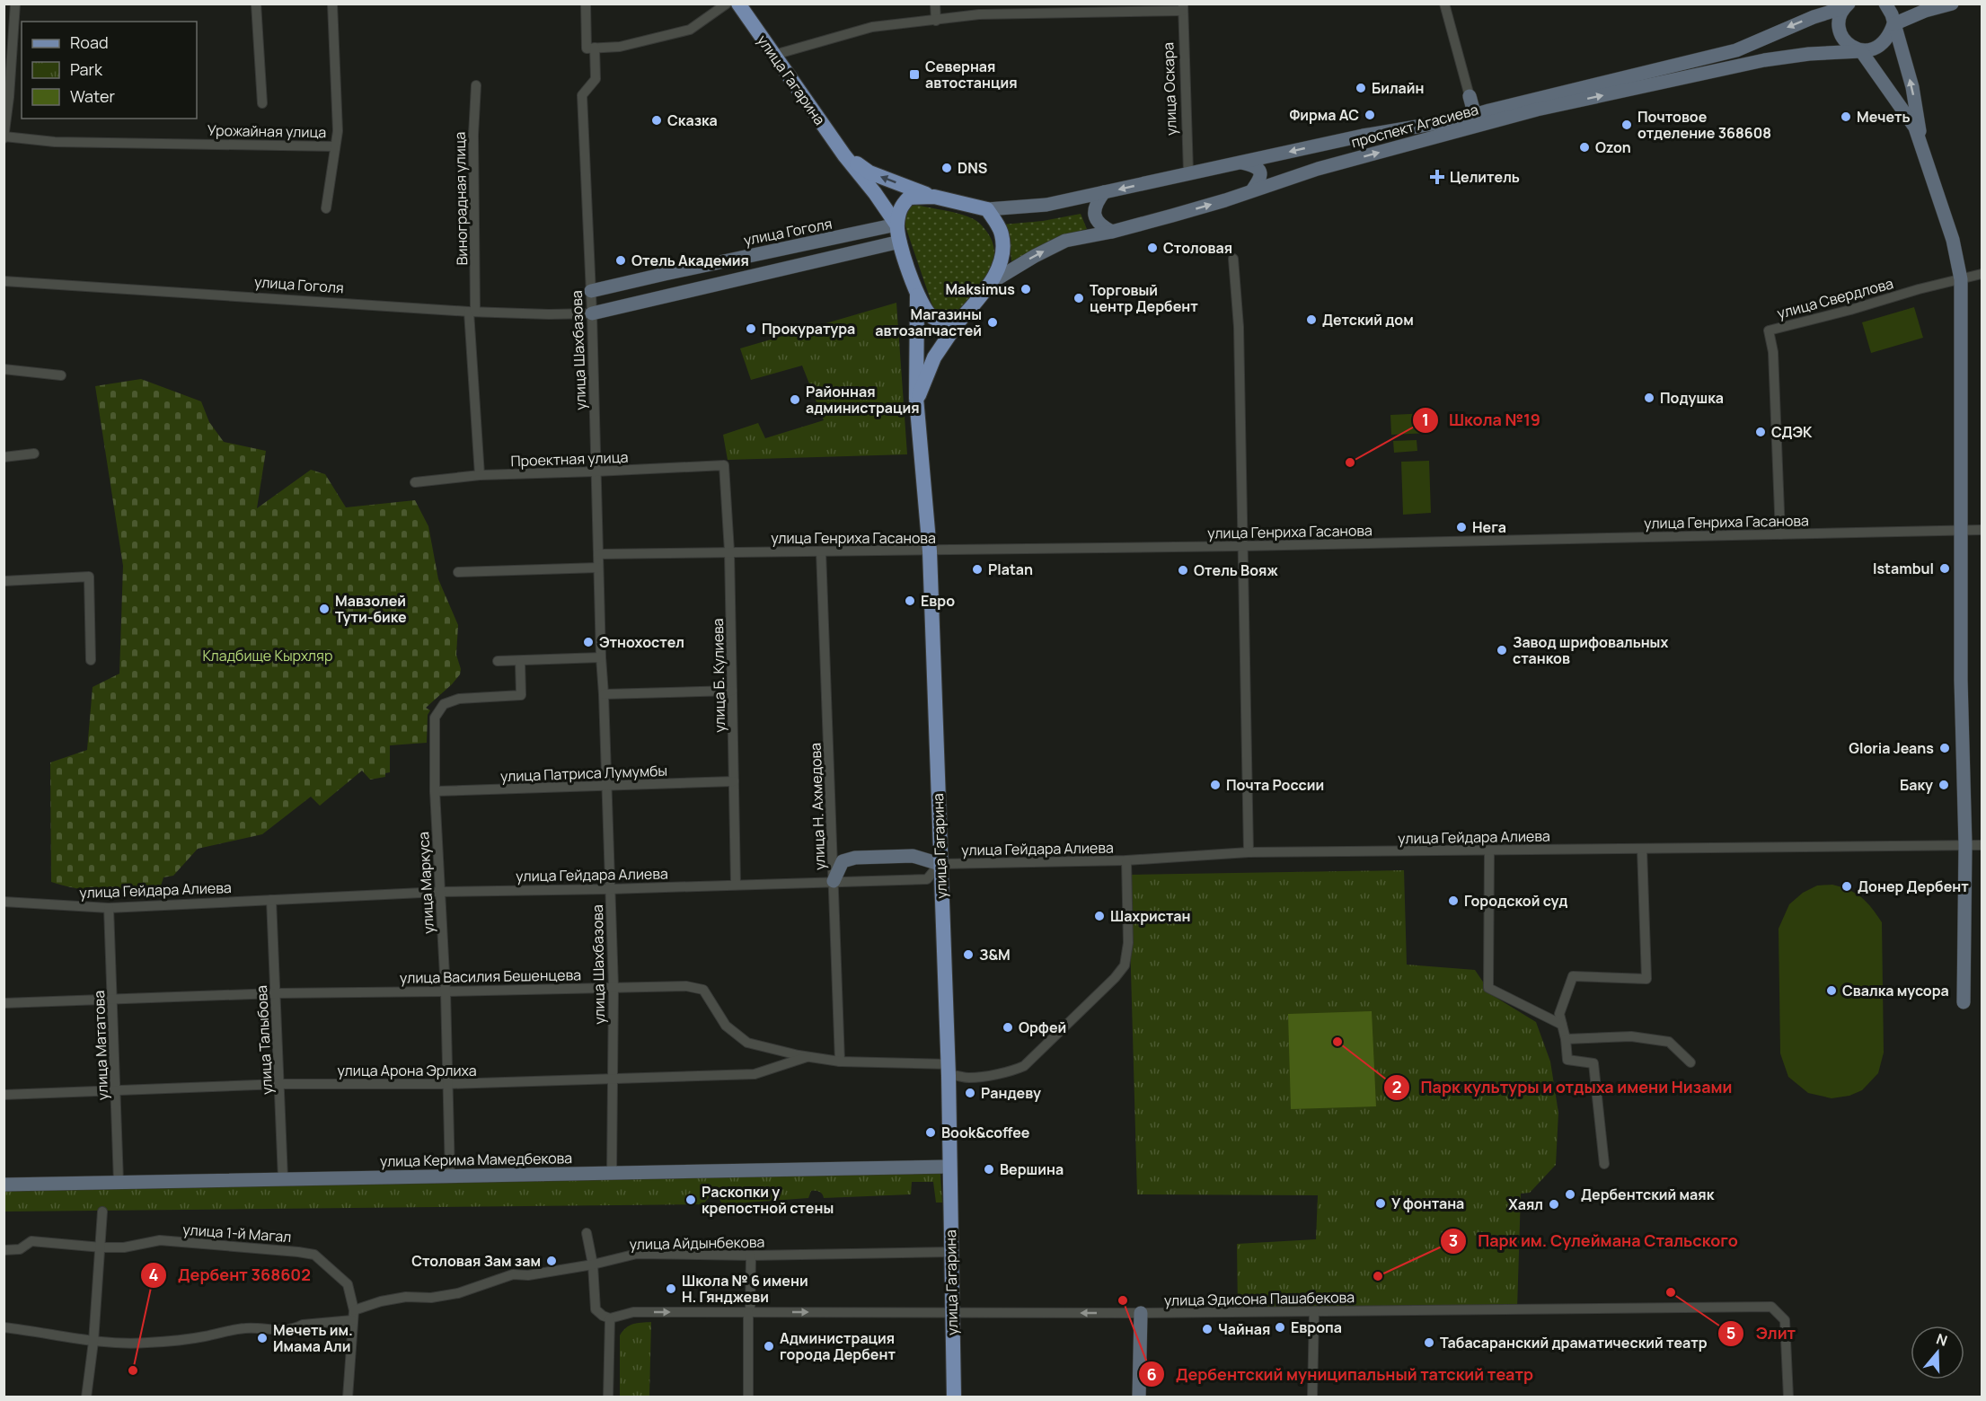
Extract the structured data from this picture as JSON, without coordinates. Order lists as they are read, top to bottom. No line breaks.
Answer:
{"streets":{"main road":["улица Гагарина"],"street":["улица Оскара","проспект Агасиева","Урожайная улица","Виноградная улица","улица Гоголя","улица Свердлова","улица Шахбазова","Проектная улица","улица Генриха Гасанова","улица Б. Кулиева","улица Патриса Лумумбы","улица Н. Ахмедова","улица Гейдара Алиева","улица Маркуса","улица Василия Бешенцева","улица Талыбова","улица Мататова","улица Арона Эрлиха","улица Керима Мамедбекова","улица 1-й Магал","улица Айдынбекова","улица Эдисона Пашабекова"]},"crossings":[["улица Гагарина","проспект Агасиева"],["улица Гагарина","улица Гоголя"],["улица Гагарина","улица Генриха Гасанова"],["улица Гагарина","улица Гейдара Алиева"],["улица Гагарина","улица Василия Бешенцева"],["улица Гагарина","улица Керима Мамедбекова"],["улица Гагарина","улица Айдынбекова"],["улица Гагарина","улица Эдисона Пашабекова"],["улица Оскара","проспект Агасиева"],["проспект Агасиева","улица Гоголя"],["Виноградная улица","улица Гоголя"],["Виноградная улица","Проектная улица"],["улица Гоголя","улица Шахбазова"],["улица Свердлова","улица Генриха Гасанова"],["улица Шахбазова","Проектная улица"],["улица Шахбазова","улица Генриха Гасанова"],["улица Шахбазова","улица Патриса Лумумбы"],["улица Шахбазова","улица Гейдара Алиева"],["улица Шахбазова","улица Василия Бешенцева"],["улица Шахбазова","улица Арона Эрлиха"],["улица Шахбазова","улица Керима Мамедбекова"],["Проектная улица","улица Б. Кулиева"],["улица Генриха Гасанова","улица Б. Кулиева"],["улица Генриха Гасанова","улица Н. Ахмедова"],["улица Б. Кулиева","улица Патриса Лумумбы"],["улица Б. Кулиева","улица Гейдара Алиева"],["улица Патриса Лумумбы","улица Маркуса"],["улица Н. Ахмедова","улица Гейдара Алиева"],["улица Н. Ахмедова","улица Василия Бешенцева"],["улица Гейдара Алиева","улица Маркуса"],["улица Гейдара Алиева","улица Василия Бешенцева"],["улица Гейдара Алиева","улица Талыбова"],["улица Гейдара Алиева","улица Мататова"],["улица Маркуса","улица Василия Бешенцева"],["улица Маркуса","улица Арона Эрлиха"],["улица Маркуса","улица Керима Мамедбекова"],["улица Василия Бешенцева","улица Талыбова"],["улица Василия Бешенцева","улица Мататова"],["улица Василия Бешенцева","улица Арона Эрлиха"],["улица Талыбова","улица Арона Эрлиха"],["улица Талыбова","улица Керима Мамедбекова"],["улица Мататова","улица Арона Эрлиха"],["улица Мататова","улица Керима Мамедбекова"],["улица 1-й Магал","улица Айдынбекова"]],"parks":["Кладбище Кырхляр"],"places":{"transit":["Северная автостанция"],"other":["Билайн","Фирма АС","Мечеть","Сказка","Почтовое отделение 368608","Ozon","DNS","Столовая","Отель Академия","Maksimus","Торговый центр Дербент","Детский дом","Магазины автозапчастей","Прокуратура","Подушка","Районная администрация","СДЭК","Школа №19","Нега","Istambul","Platan","Отель Вояж","Евро","Мавзолей Тути-бике","Этнохостел","Завод шрифовальных станков","Gloria Jeans","Почта России","Баку","Донер Дербент","Городской суд","Шахристан","З&М","Свалка мусора","Орфей","Парк культуры и отдыха имени Низами","Рандеву","Book&coffee","Вершина","Дербентский маяк","Раскопки у крепостной стены","У фонтана","Хаял","Столовая Зам зам","Парк им. Сулеймана Стальского","Школа № 6 имени Н. Гянджеви","Элит","Дербентский муниципальный татский театр","Европа","Чайная","Мечеть им. Имама Али","Табасаранский драматический театр","Администрация города Дербент","Дербент 368602"],"health":["Целитель"]},"legend":["Road","Park","Water"],"north":"top"}
